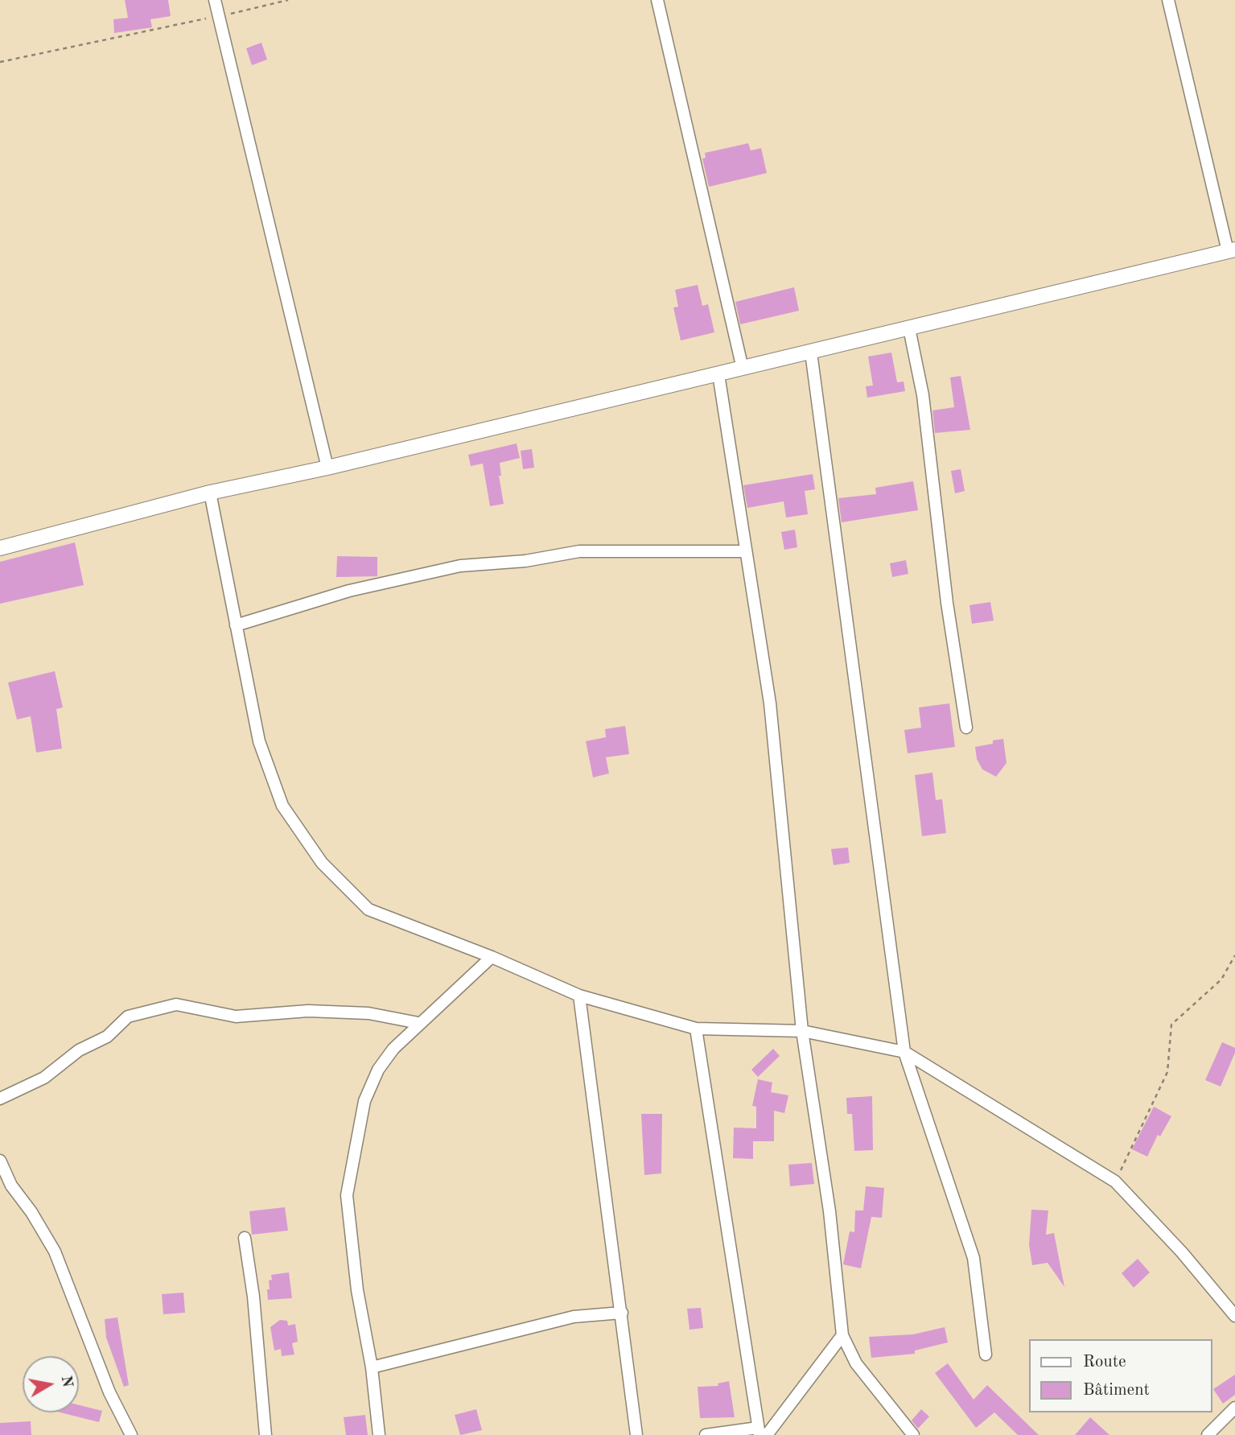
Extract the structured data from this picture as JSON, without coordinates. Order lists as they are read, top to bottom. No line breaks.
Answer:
{"legend":["Route","Bâtiment"],"north":"right"}
